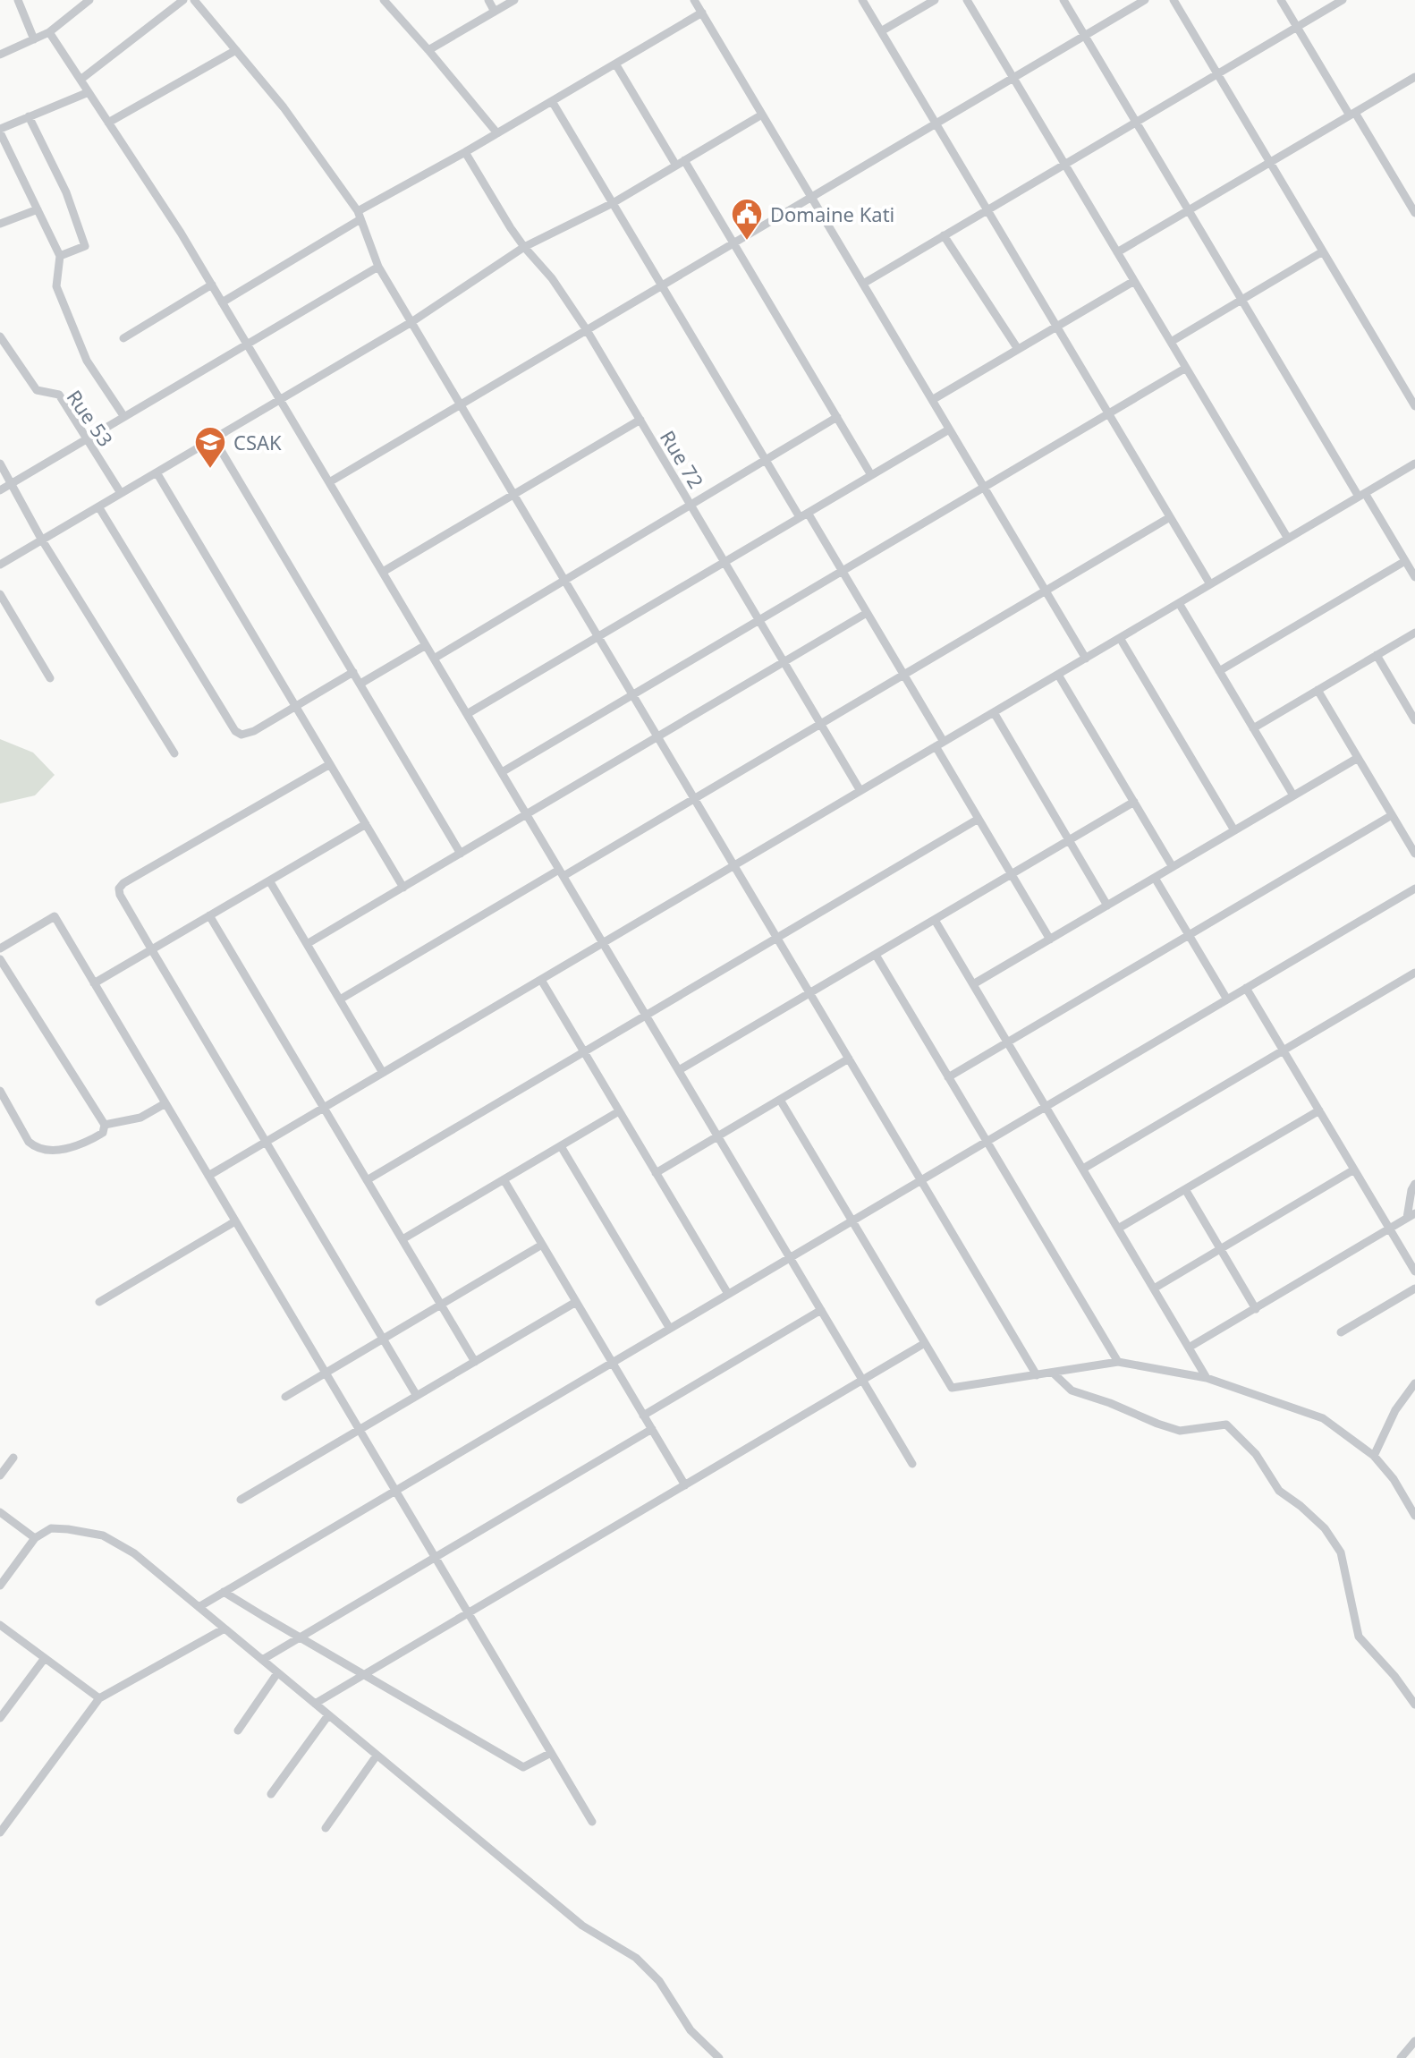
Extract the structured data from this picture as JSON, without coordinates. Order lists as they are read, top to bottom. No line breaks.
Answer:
{"streets":{"street":["Rue 53","Rue 72"]},"places":{"public building":["Domaine Kati"],"school or university":["CSAK"]}}
